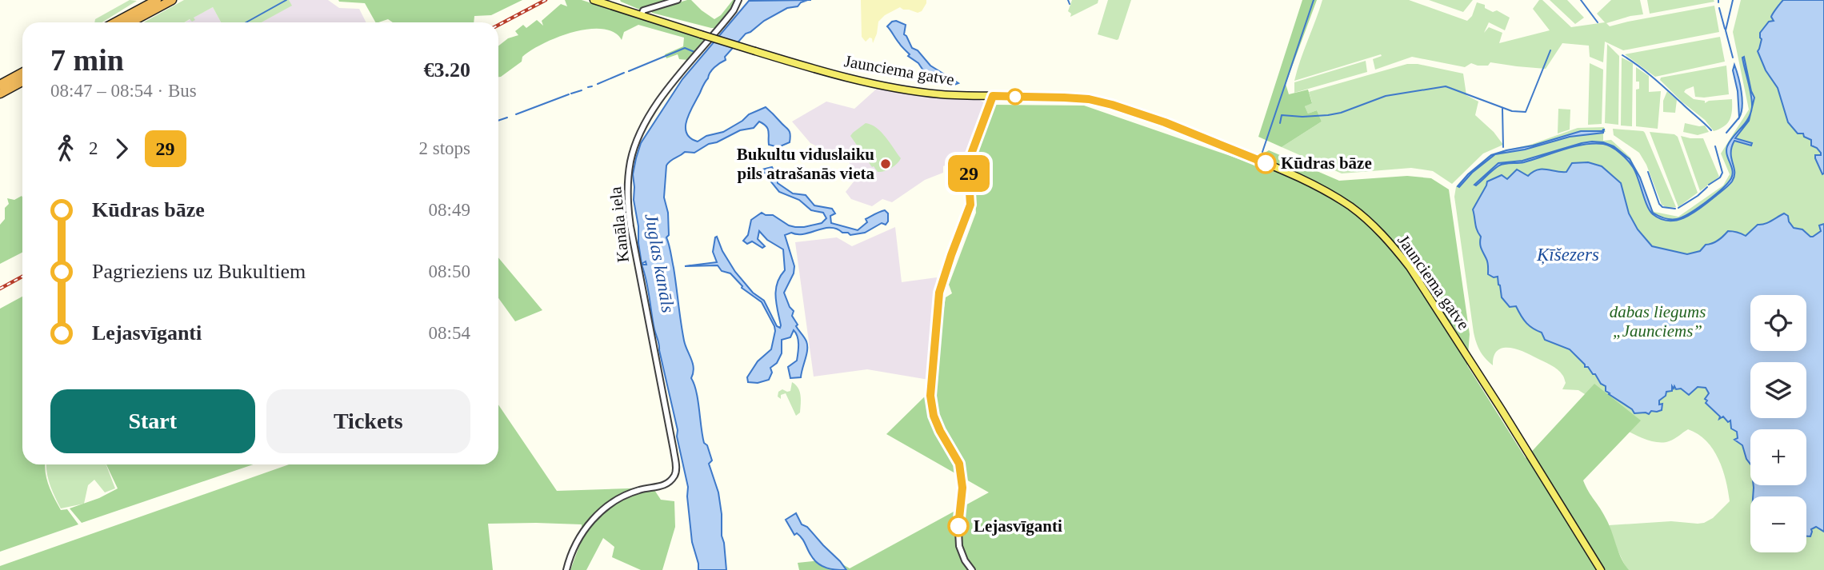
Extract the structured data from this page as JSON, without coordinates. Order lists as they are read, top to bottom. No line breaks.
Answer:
{"streets":{"main road":["Jaunciema gatve"],"street":["Kanāla iela"]},"water":["Ķīšezers","Juglas kanāls"],"parks":["dabas liegums „Jaunciems”"],"places":["Kūdras bāze","Bukultu viduslaiku pils atrašanās vieta","Lejasvīganti"],"lines":["bus line 29"],"page":{"on_map":"29","heading":["7 min","08:47 – 08:54 · Bus","€3.20"],"legs":["2","29","2 stops"],"list":[{"name":"Kūdras bāze","value":"08:49"},{"name":"Pagrieziens uz Bukultiem","value":"08:50"},{"name":"Lejasvīganti","value":"08:54"}],"map_buttons":["+","−"],"buttons":["Start","Tickets"]}}
